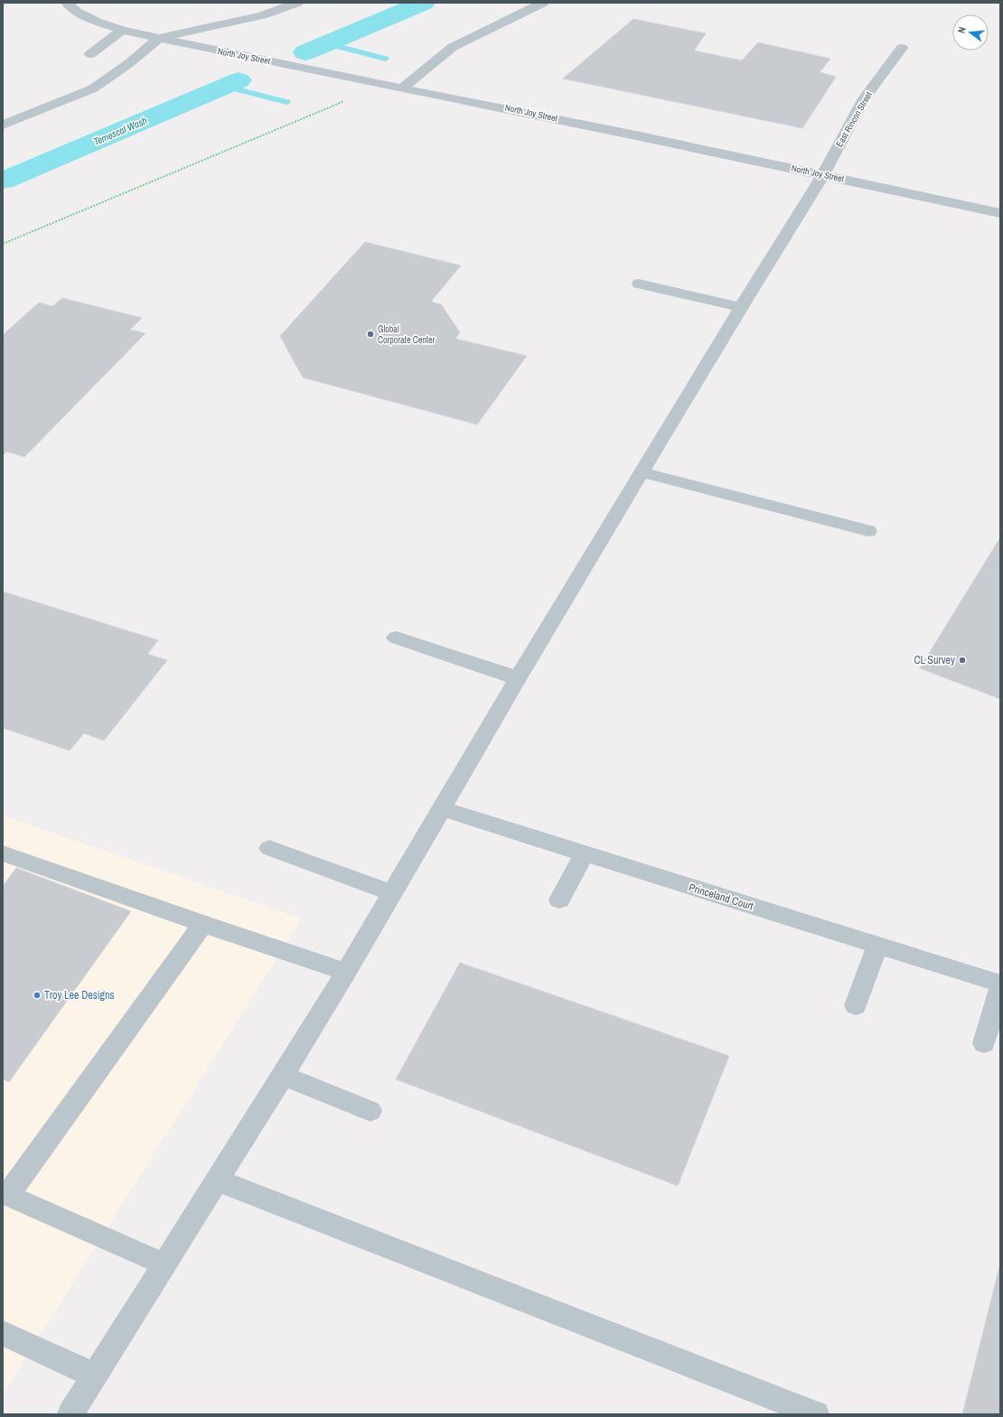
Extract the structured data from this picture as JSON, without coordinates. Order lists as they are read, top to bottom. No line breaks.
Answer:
{"streets":{"street":["North Joy Street","East Rincon Street","Princeland Court"]},"crossings":[["North Joy Street","East Rincon Street"],["East Rincon Street","Princeland Court"]],"water":["Temescal Wash"],"places":["Global Corporate Center","CL Survey","Troy Lee Designs"],"north":"left"}
